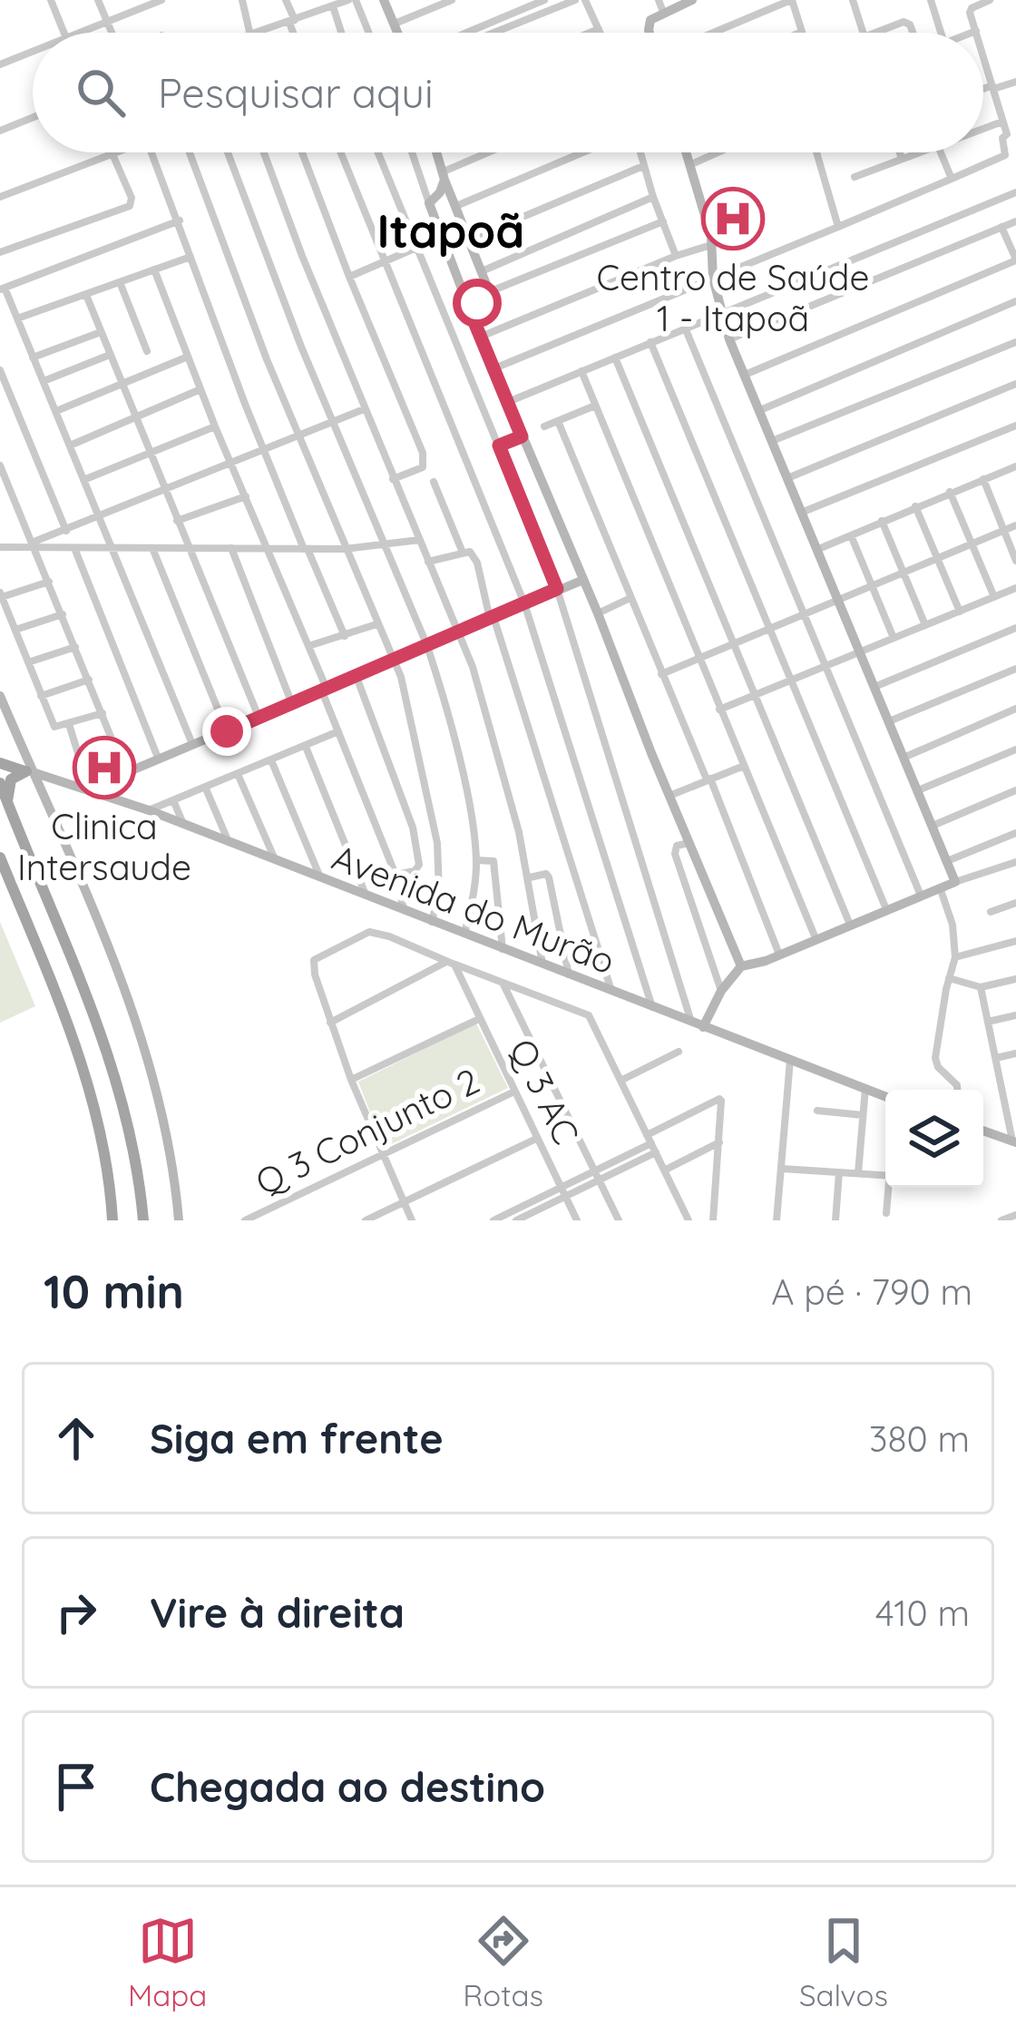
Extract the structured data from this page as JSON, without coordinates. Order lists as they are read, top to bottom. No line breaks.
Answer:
{"streets":{"street":["Avenida do Murão","Q 3 AC","Q 3 Conjunto 2"]},"crossings":[["Q 3 AC","Q 3 Conjunto 2"]],"districts":["Itapoã"],"places":{"hospital":["Centro de Saúde 1 - Itapoã","Clinica Intersaude"]},"page":{"search":"Pesquisar aqui","heading":["10 min","A pé · 790 m"],"list":[["Siga em frente","380 m"],["Vire à direita","410 m"],"Chegada ao destino"],"nav":["Mapa","Rotas","Salvos"]}}
